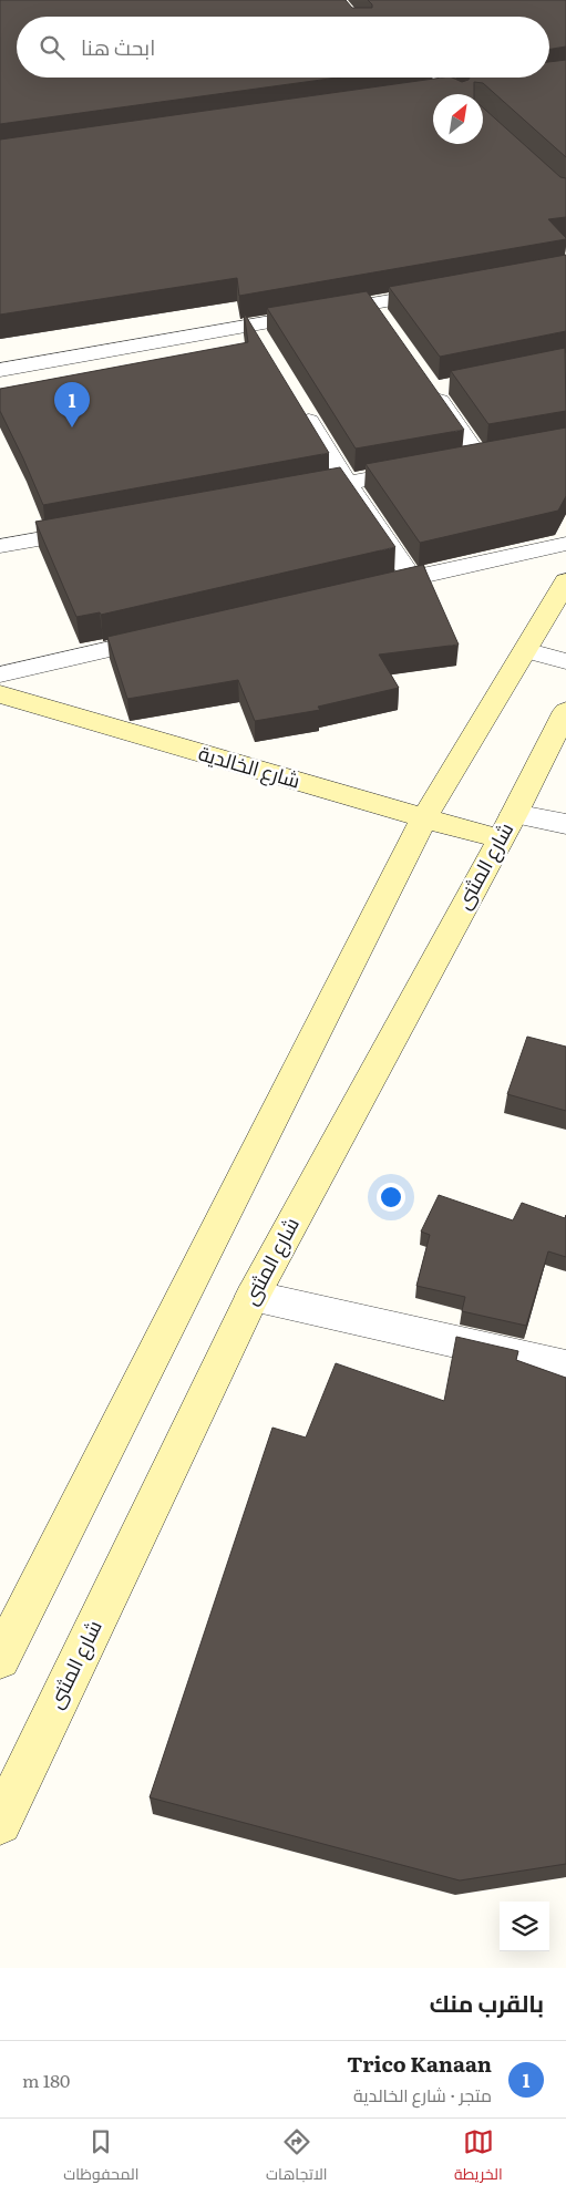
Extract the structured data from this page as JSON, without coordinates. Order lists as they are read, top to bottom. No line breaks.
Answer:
{"streets":{"street":["شارع الخالدية","شارع المثنى"]},"crossings":[["شارع الخالدية","شارع المثنى"]],"north":"top right","page":{"search":"ابحث هنا","pins":"1","heading":"بالقرب منك","list":[{"mark":"1","name":"Trico Kanaan","note":"متجر · شارع الخالدية","value":"180 m"}],"nav":["الخريطة","الاتجاهات","المحفوظات"]}}
